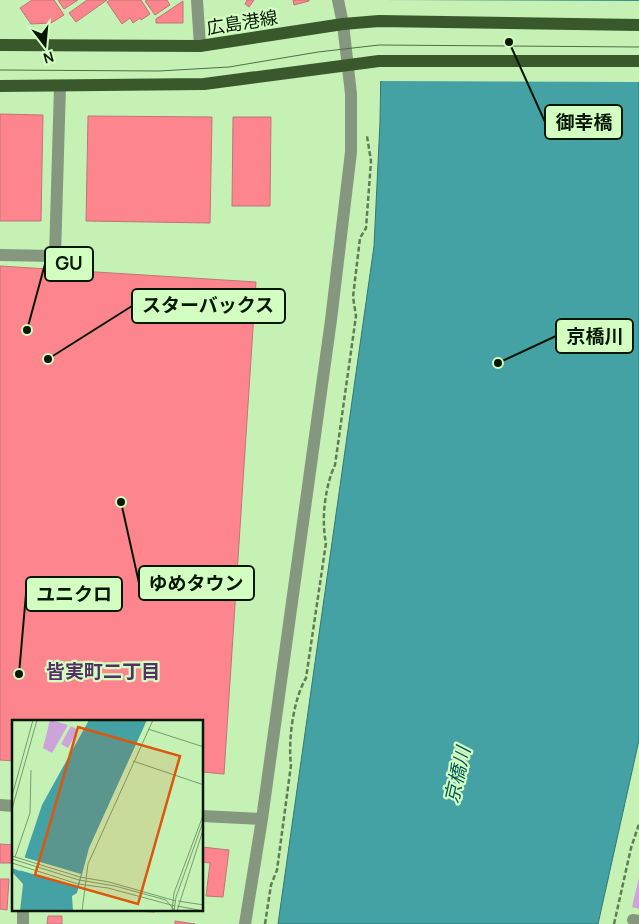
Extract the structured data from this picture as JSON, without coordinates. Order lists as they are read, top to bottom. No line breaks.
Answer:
{"streets":{"main road":["広島港線"]},"districts":["皆実町二丁目"],"water":["京橋川"],"places":["御幸橋","GU","スターバックス","京橋川","ゆめタウン","ユニクロ"],"north":"bottom"}
